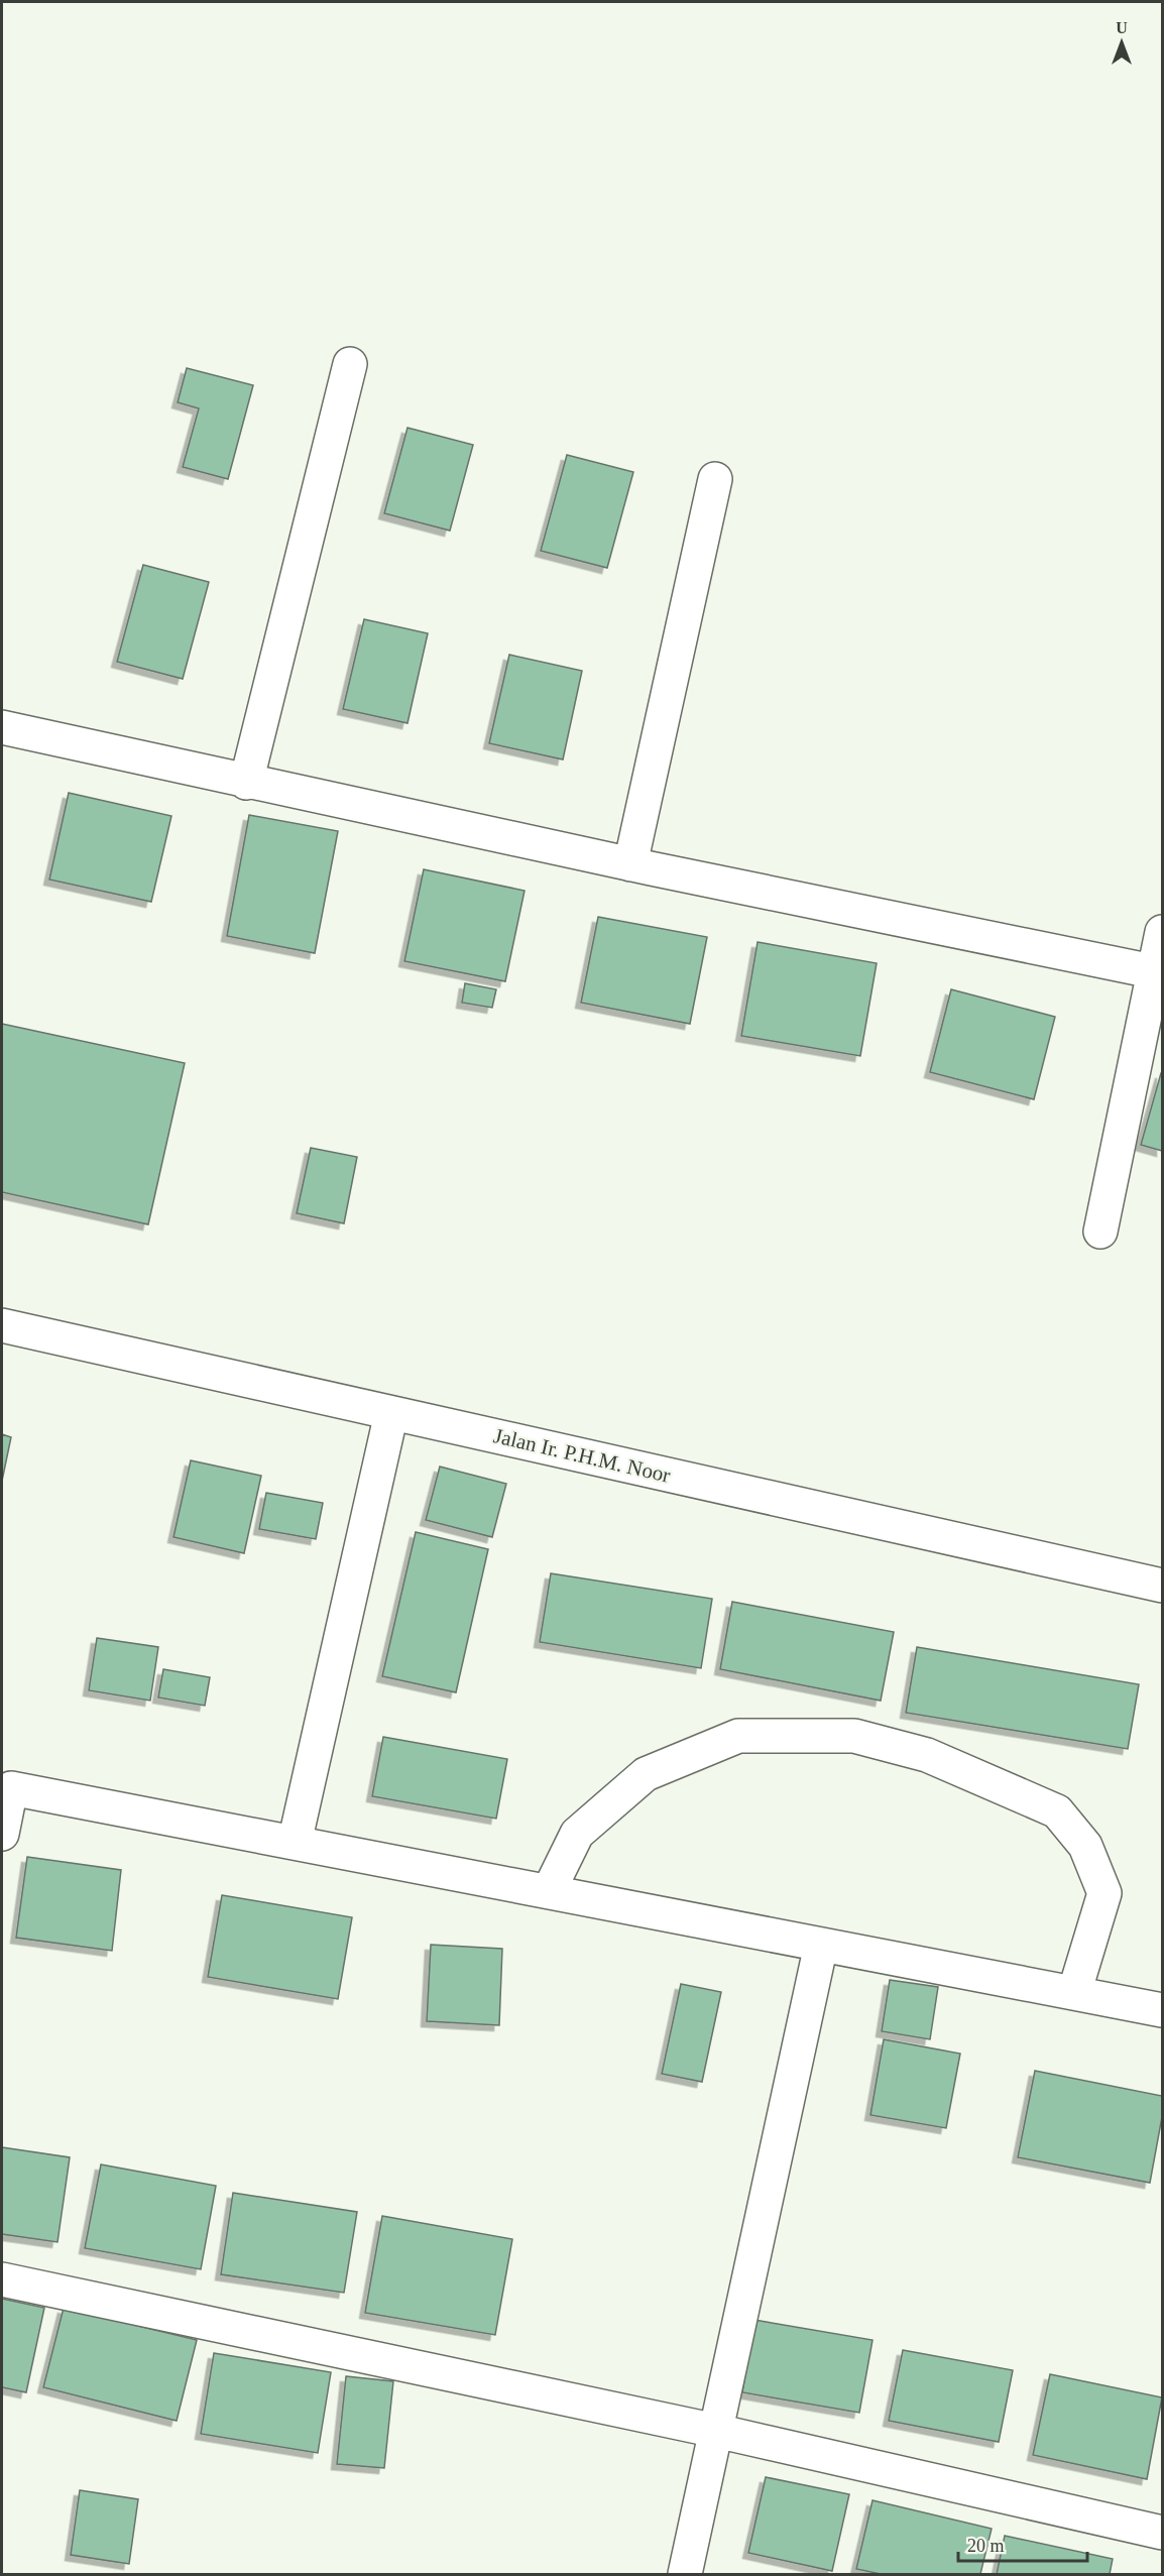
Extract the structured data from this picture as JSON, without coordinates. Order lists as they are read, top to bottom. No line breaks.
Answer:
{"streets":{"street":["Jalan Ir. P.H.M. Noor"]},"scale_bar":"20 m","north":"top"}
